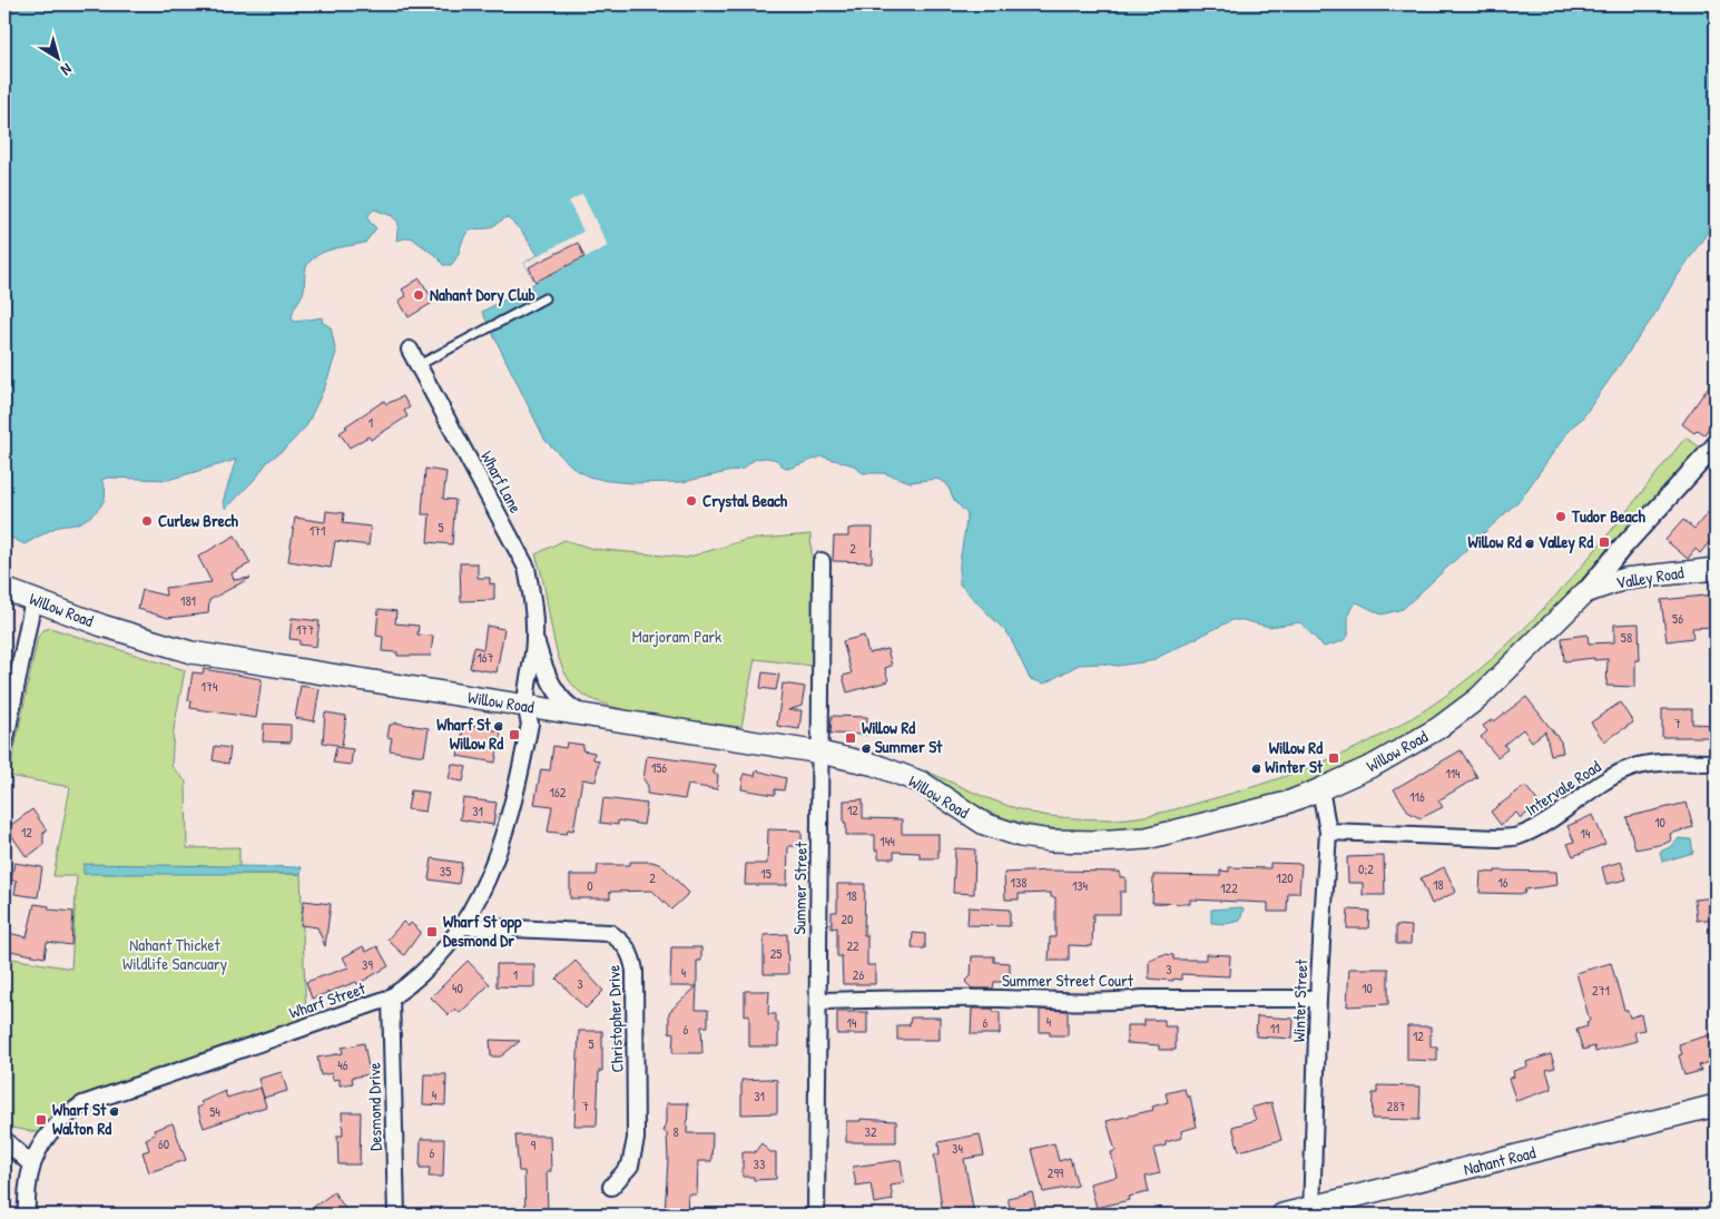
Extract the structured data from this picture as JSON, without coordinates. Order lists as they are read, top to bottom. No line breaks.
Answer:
{"streets":{"main road":["Valley Road","Willow Road","Nahant Road"],"street":["Wharf Lane","Intervale Road","Summer Street","Summer Street Court","Wharf Street","Winter Street","Christopher Drive","Desmond Drive"]},"crossings":[["Wharf Lane","Willow Road"],["Wharf Lane","Wharf Street"],["Valley Road","Willow Road"],["Willow Road","Summer Street"],["Willow Road","Wharf Street"],["Willow Road","Winter Street"],["Intervale Road","Winter Street"],["Summer Street","Summer Street Court"],["Summer Street Court","Winter Street"],["Wharf Street","Christopher Drive"],["Wharf Street","Desmond Drive"],["Winter Street","Nahant Road"]],"parks":["Marjoram Park","Nahant Thicket Wildlife Sancuary"],"places":{"other":["Nahant Dory Club","Crystal Beach","Tudor Beach","Curlew Brech"],"transit":["Willow Rd @ Valley Rd","Wharf St @ Willow Rd","Willow Rd @ Summer St","Willow Rd @ Winter St","Wharf St opp Desmond Dr","Wharf St @ Walton Rd"]},"house_numbers":["1","5","171","2","181","56","177","58","167","174","7","156","114","162","116","12","31","10","12","14","144","0;2","35","15","2","120","138","16","18","0","134","122","18","20","22","25","39","3","4","1","26","3","40","10","271","4","14","6","11","6","12","5","46","4","31","7","287","54","8","32","60","9","34","6","33","299"],"north":"bottom right"}
